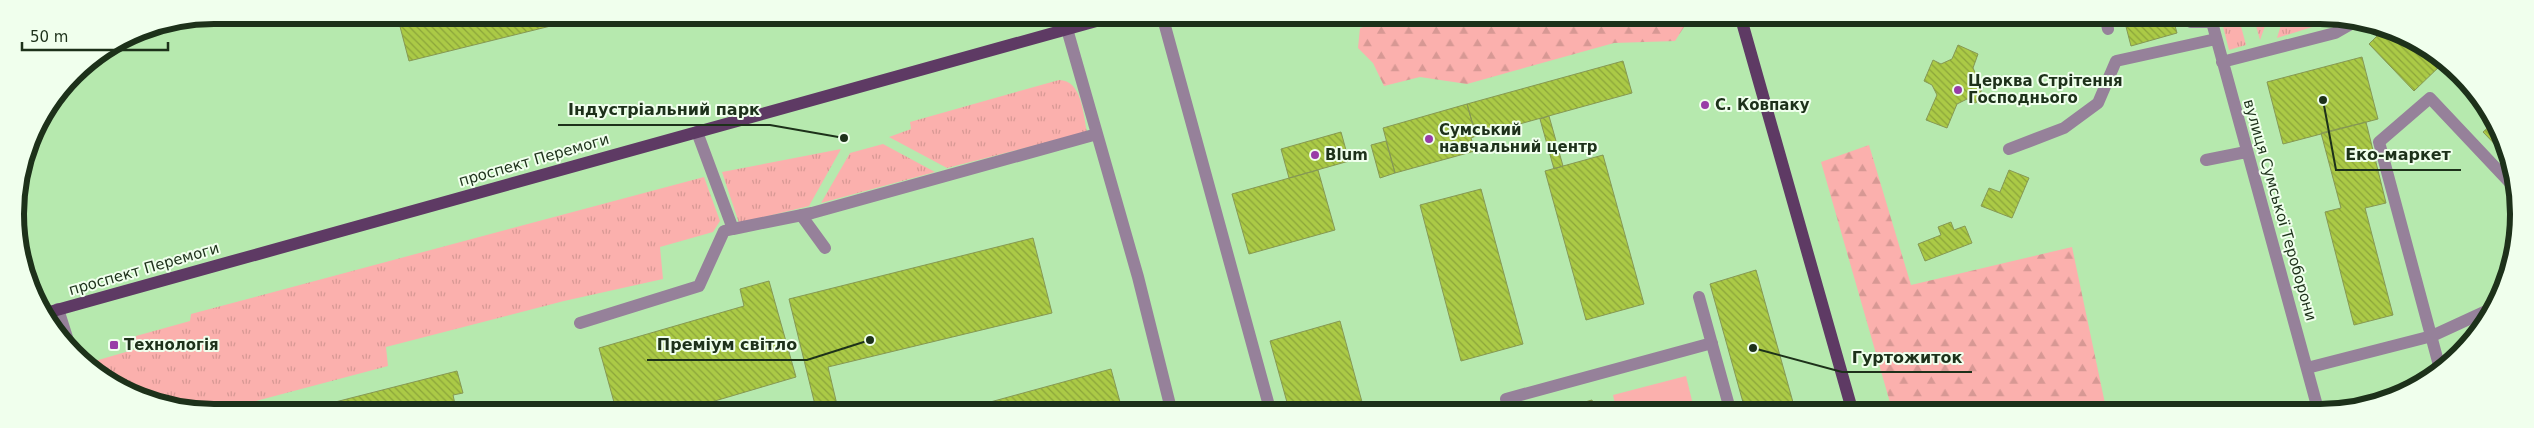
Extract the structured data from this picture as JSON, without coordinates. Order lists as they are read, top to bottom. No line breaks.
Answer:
{"streets":{"main road":["проспект Перемоги"],"street":["вулиця Сумської Тероборони"]},"places":{"other":["Церква Стрітення Господнього","Еко-маркет","С. Ковпаку","Індустріальний парк","Сумський навчальний центр","Blum","Преміум світло","Гуртожиток"],"transit":["Технологія"]},"scale_bar":"50 m"}
